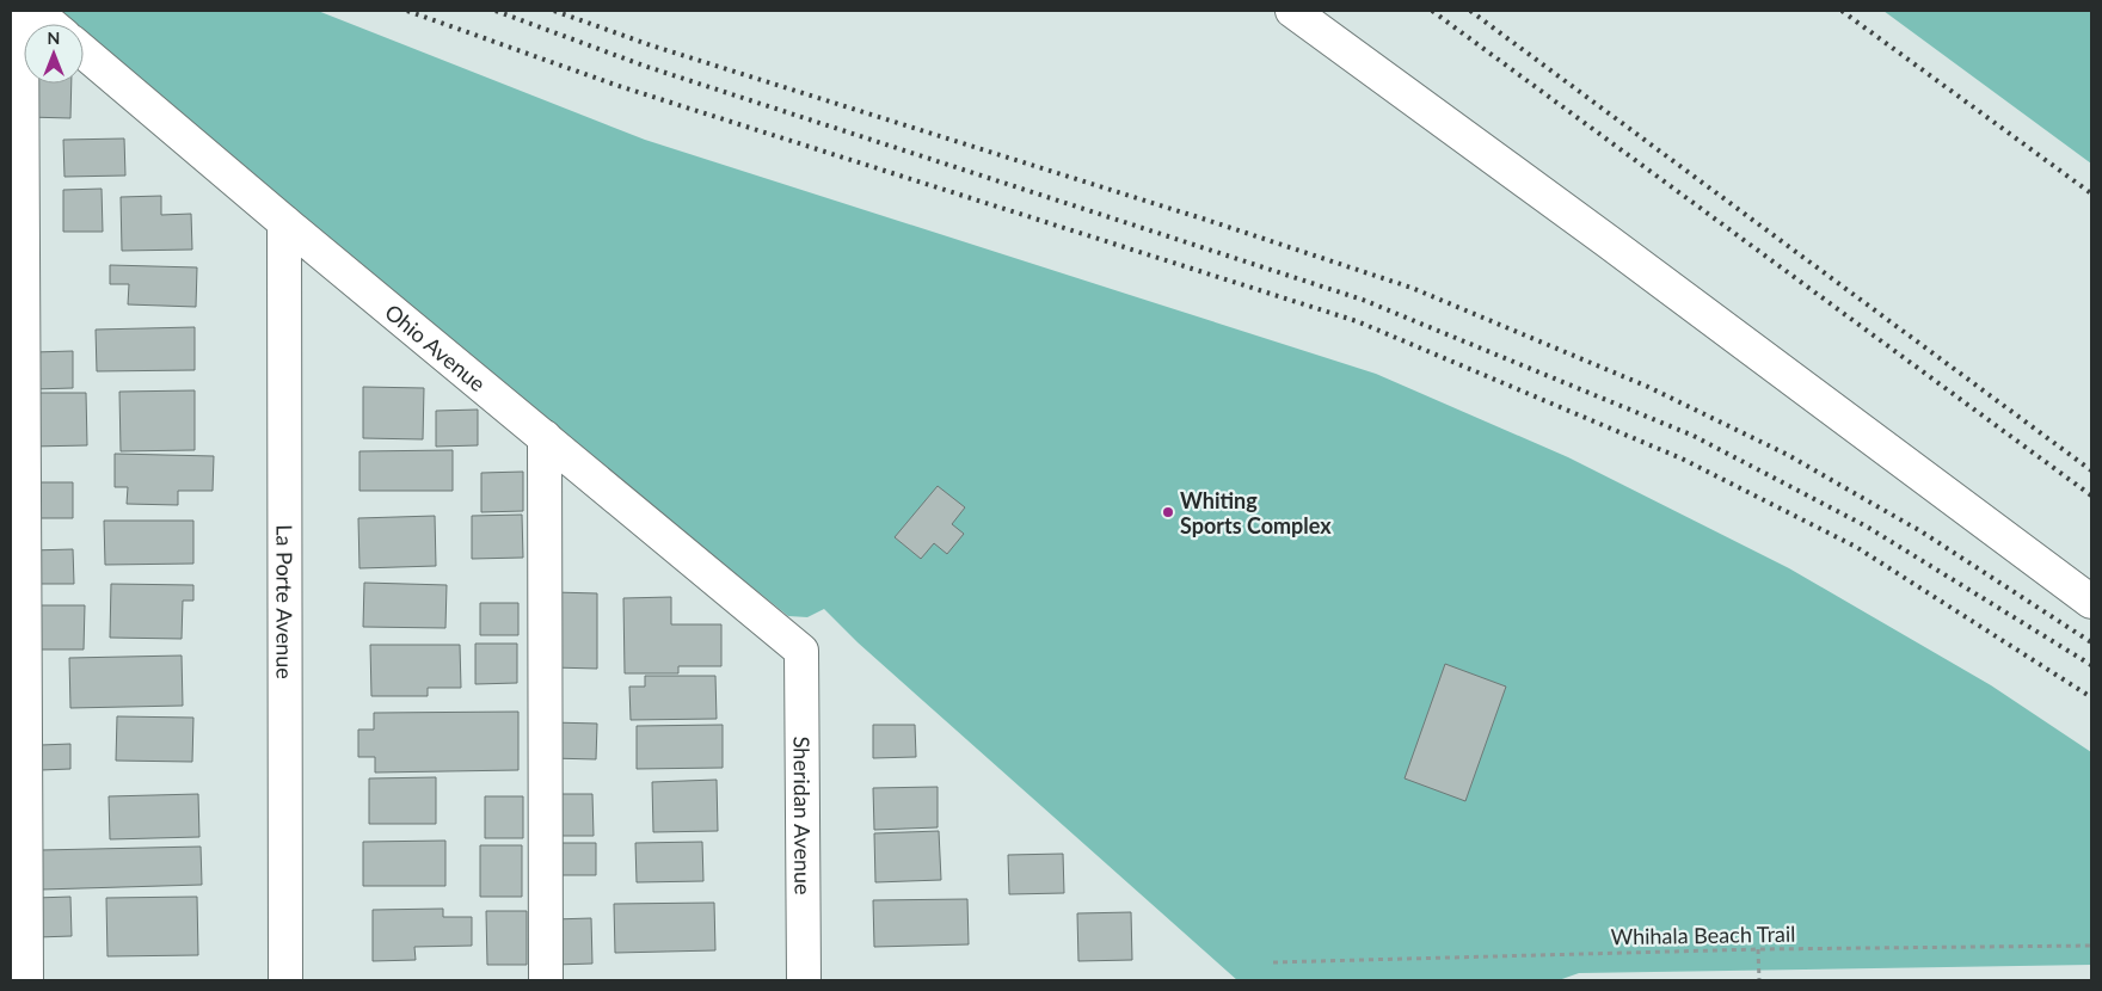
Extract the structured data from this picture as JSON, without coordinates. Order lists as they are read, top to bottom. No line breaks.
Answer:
{"streets":{"street":["Ohio Avenue","La Porte Avenue","Sheridan Avenue"],"path":["Whihala Beach Trail"]},"crossings":[["Ohio Avenue","La Porte Avenue"],["Ohio Avenue","Sheridan Avenue"]],"places":["Whiting Sports Complex"],"north":"top"}
